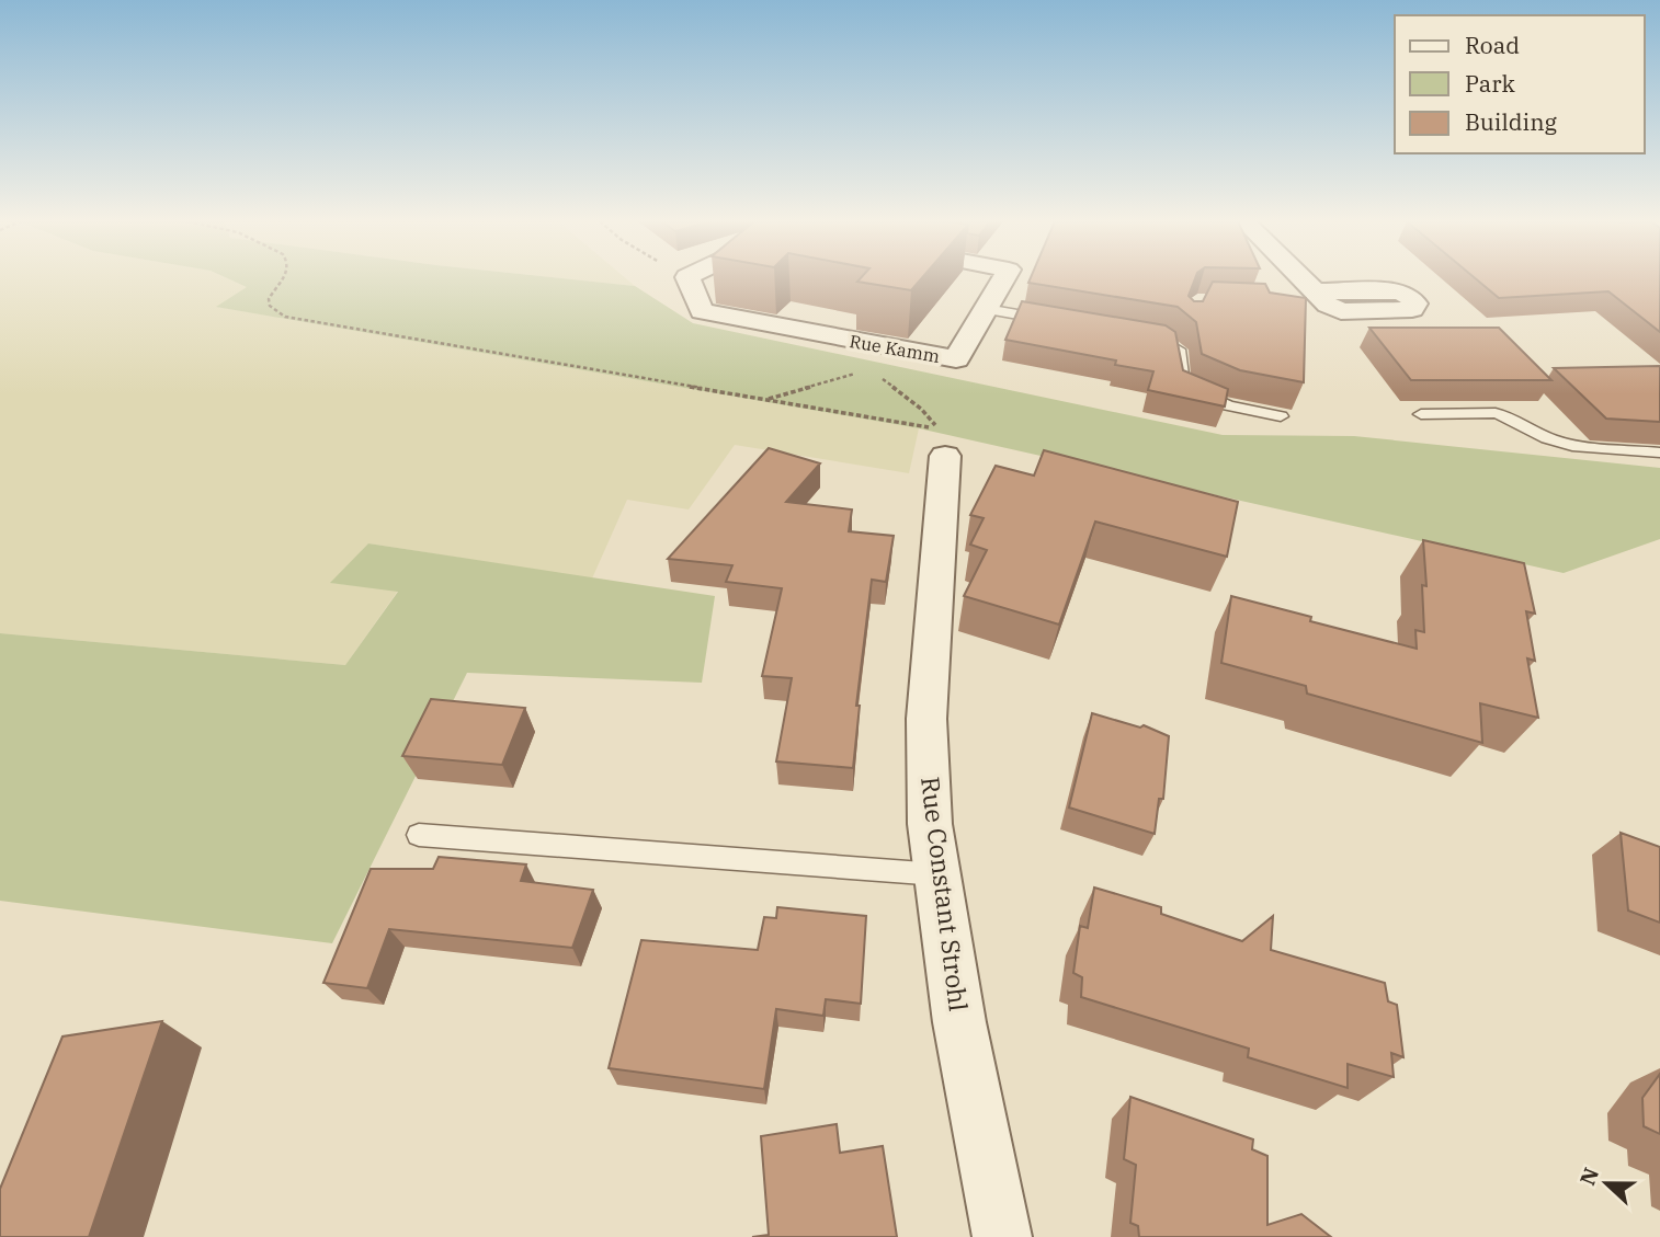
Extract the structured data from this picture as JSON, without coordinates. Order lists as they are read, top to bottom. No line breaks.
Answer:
{"streets":{"street":["Rue Kamm","Rue Constant Strohl"]},"legend":["Road","Park","Building"],"north":"left"}
